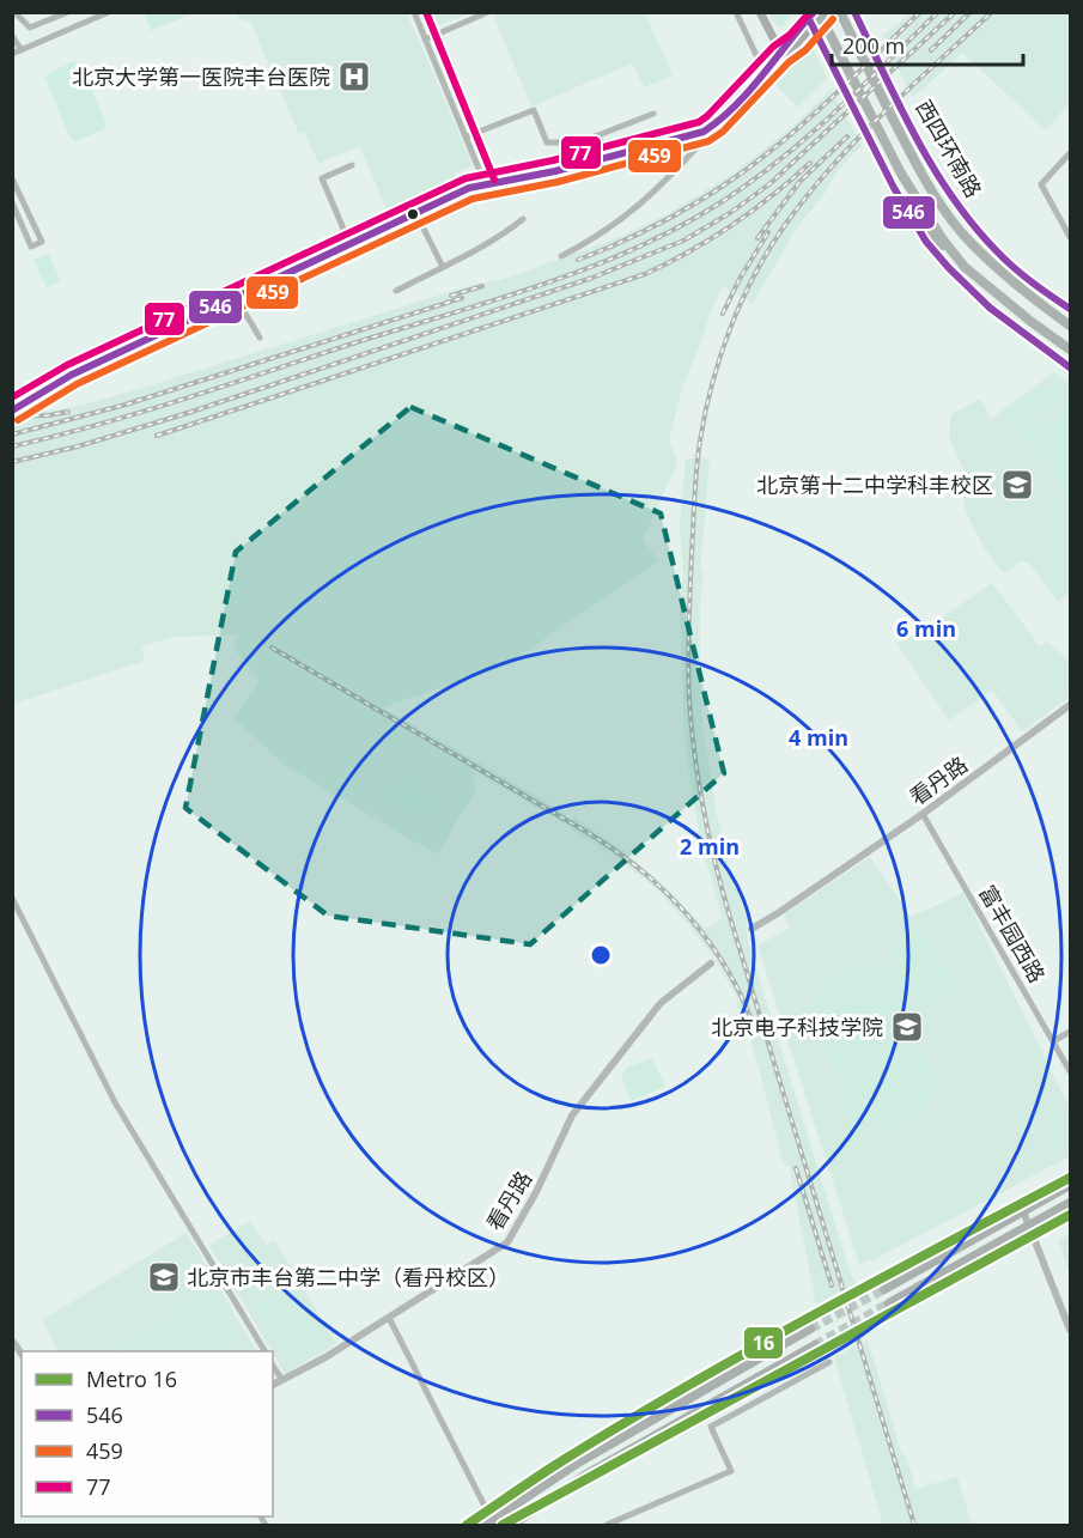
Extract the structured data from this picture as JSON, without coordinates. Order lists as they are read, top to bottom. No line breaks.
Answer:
{"streets":{"highway":["西四环南路"],"street":["看丹路","富丰园西路"]},"crossings":[["看丹路","富丰园西路"]],"places":{"hospital":["北京大学第一医院丰台医院"],"school or university":["北京第十二中学科丰校区","北京电子科技学院","北京市丰台第二中学（看丹校区）"]},"lines":["transit line 546","transit line 77","transit line 459","metro line 16"],"legend":["Metro 16","546","459","77"],"scale_bar":"200 m","rings":["6 min","4 min","2 min"]}
